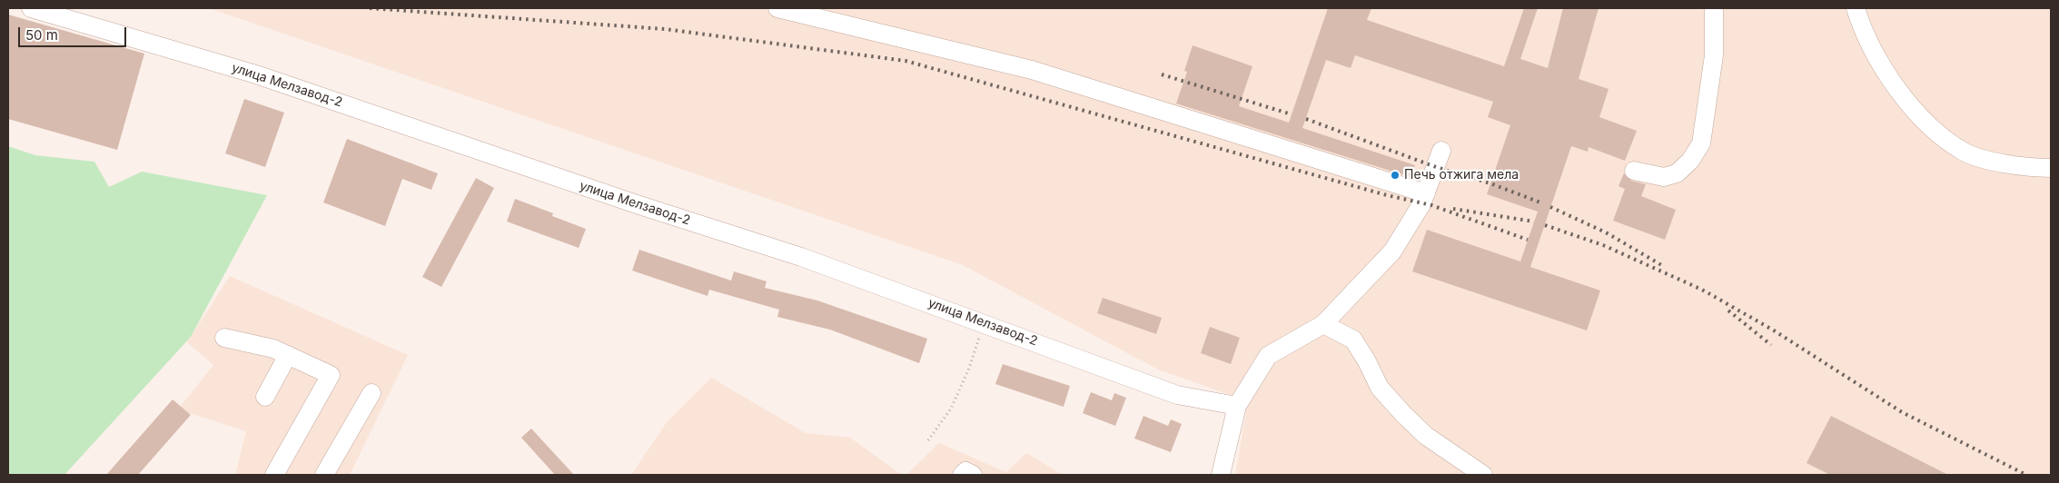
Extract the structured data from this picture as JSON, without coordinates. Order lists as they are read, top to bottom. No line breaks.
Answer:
{"streets":{"street":["улица Мелзавод-2"]},"places":["Печь отжига мела"],"scale_bar":"50 m"}
